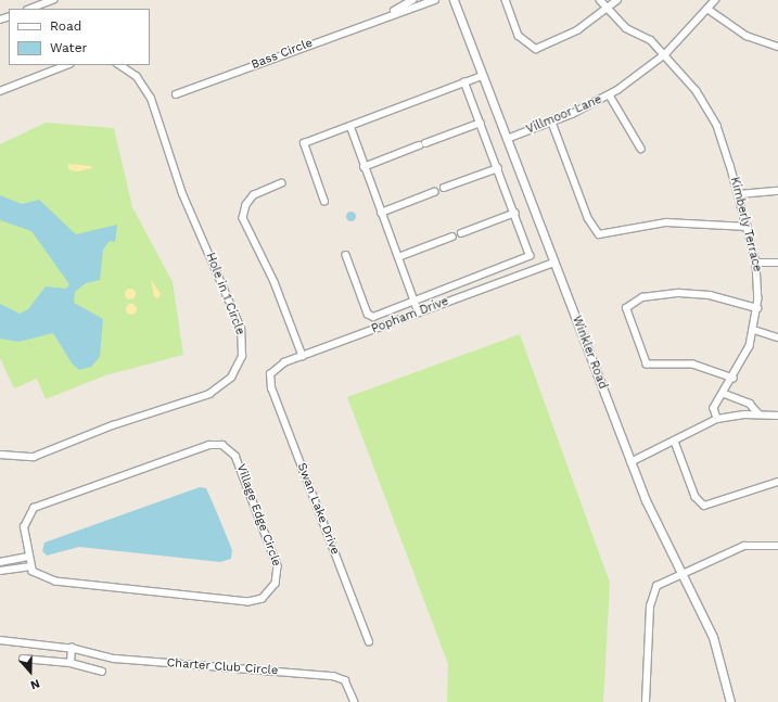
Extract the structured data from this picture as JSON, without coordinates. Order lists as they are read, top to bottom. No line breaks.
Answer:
{"streets":{"street":["Bass Circle","Villmoor Lane","Kimberly Terrace","Hole in 1 Circle","Popham Drive","Winkler Road","Swan Lake Drive","Village Edge Circle","Charter Club Circle"]},"crossings":[["Villmoor Lane","Kimberly Terrace"],["Villmoor Lane","Winkler Road"],["Popham Drive","Winkler Road"],["Popham Drive","Swan Lake Drive"]],"legend":["Road","Water"],"north":"bottom"}
